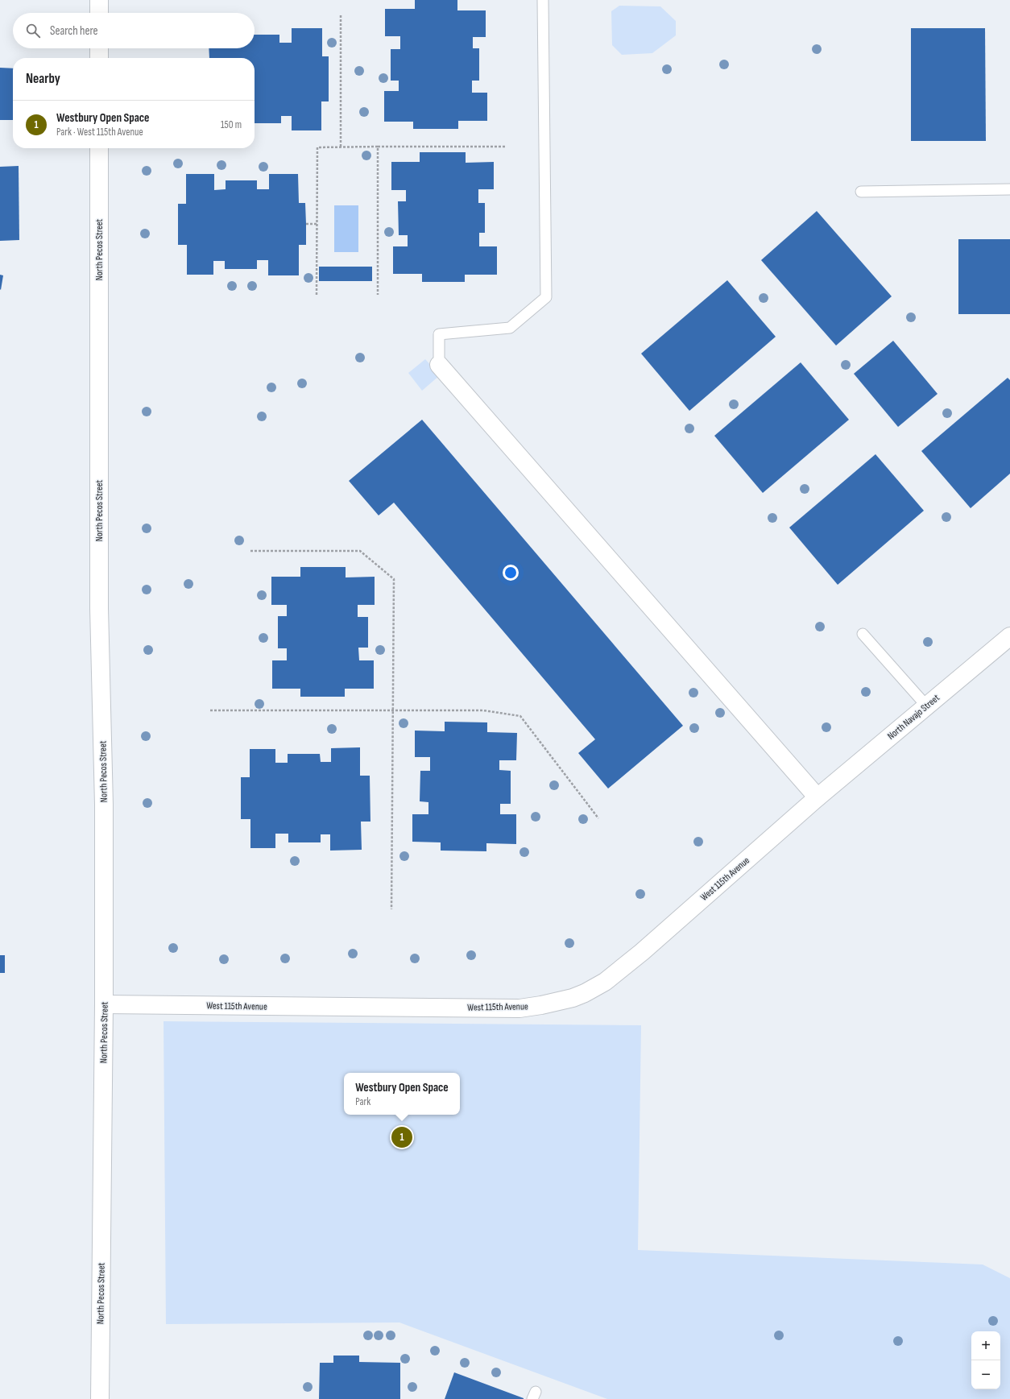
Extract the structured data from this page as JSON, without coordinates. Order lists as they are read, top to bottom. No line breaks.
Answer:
{"streets":{"street":["North Pecos Street","North Navajo Street","West 115th Avenue"]},"crossings":[["North Pecos Street","West 115th Avenue"],["North Navajo Street","West 115th Avenue"]],"page":{"search":"Search here","heading":"Nearby","list":[{"mark":"1","name":"Westbury Open Space","note":"Park · West 115th Avenue","value":"150 m"}],"popup":["Westbury Open Space","Park"],"pins":"1","map_buttons":["+","−"]}}
